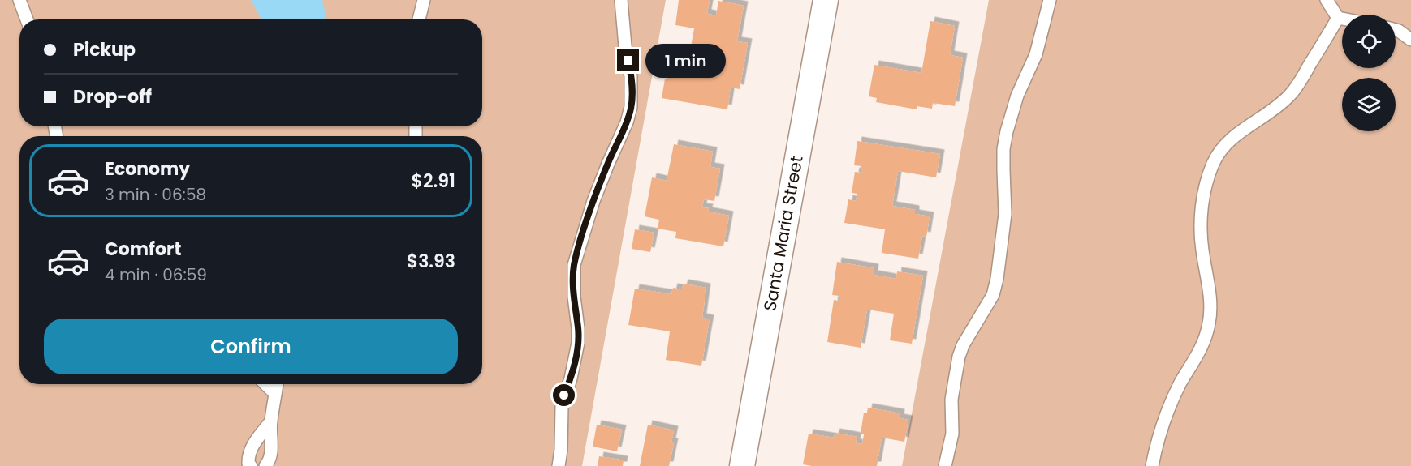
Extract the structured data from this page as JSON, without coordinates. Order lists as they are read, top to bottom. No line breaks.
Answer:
{"streets":{"street":["Santa Maria Street"]},"page":{"banner":["Pickup","Drop-off"],"bubble":"1 min","list":[{"name":"Economy","note":"3 min · 06:58","value":"$2.91"},{"name":"Comfort","note":"4 min · 06:59","value":"$3.93"}],"buttons":"Confirm"}}
